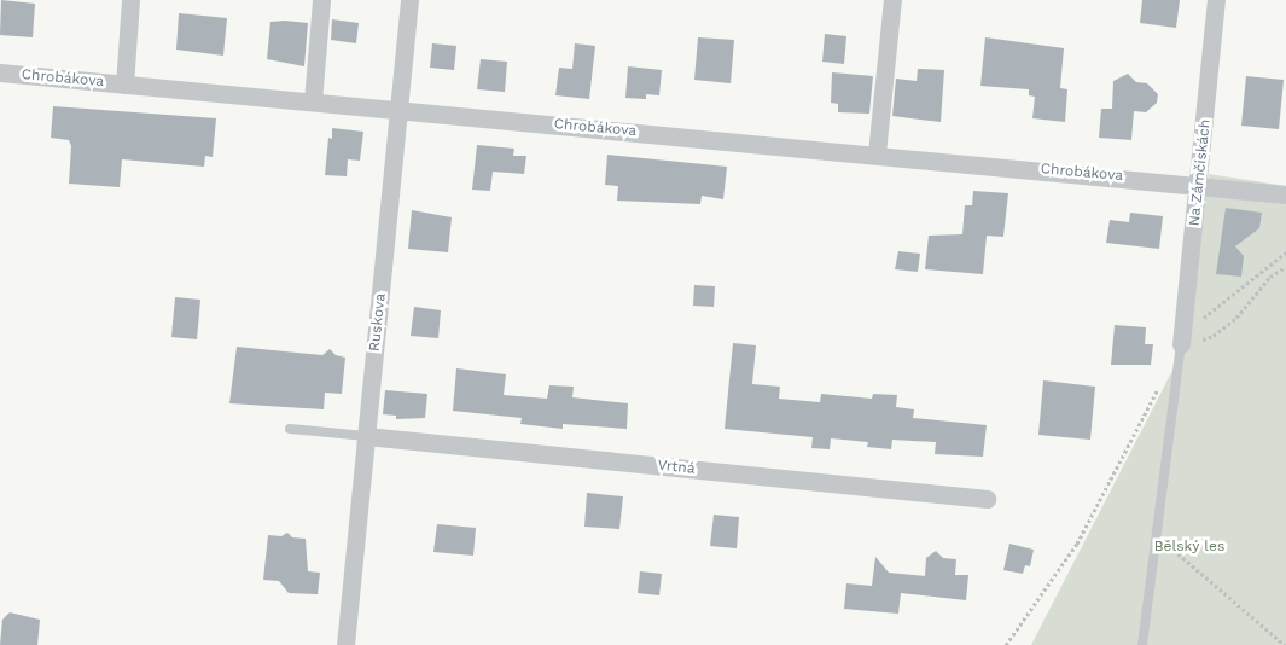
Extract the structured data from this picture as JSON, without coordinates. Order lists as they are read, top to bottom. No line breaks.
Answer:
{"streets":{"street":["Chrobákova","Na Zámčiskách","Ruskova","Vrtná"]},"crossings":[["Chrobákova","Na Zámčiskách"],["Chrobákova","Ruskova"],["Ruskova","Vrtná"]],"parks":["Bělský les"]}
